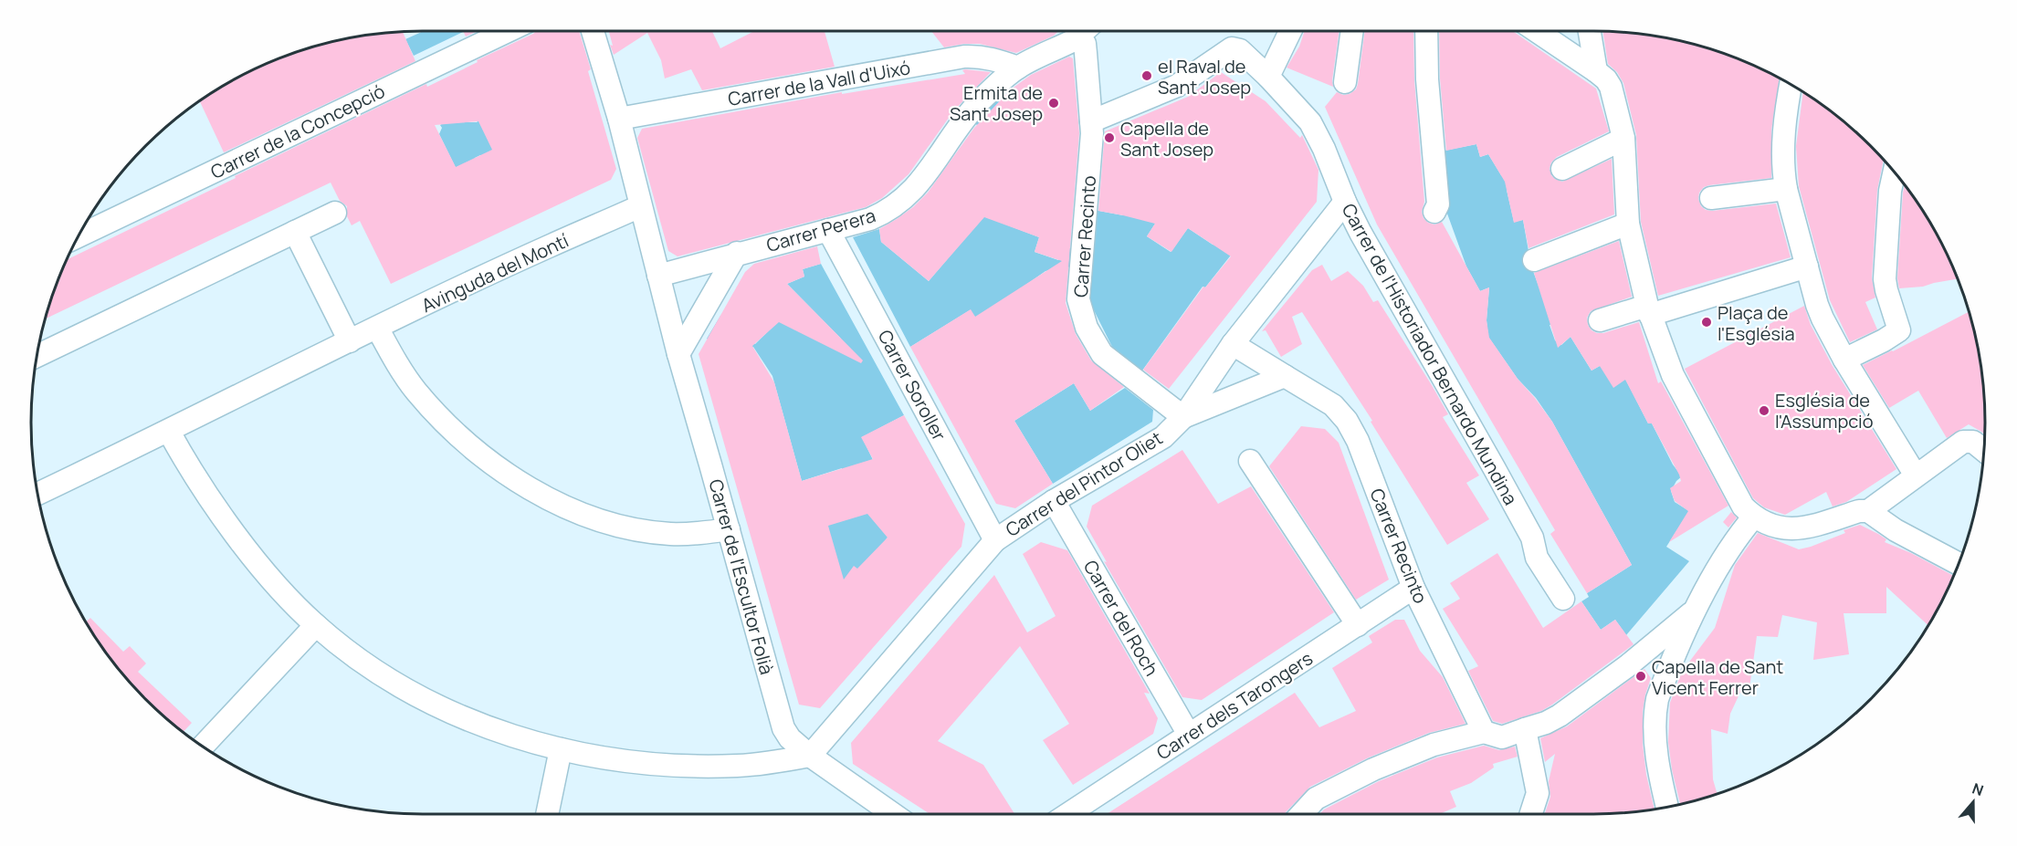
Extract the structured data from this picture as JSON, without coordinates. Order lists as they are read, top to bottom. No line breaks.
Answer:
{"streets":{"street":["Carrer de la Vall d'Uixó","Carrer de la Concepció","Carrer Perera","Carrer Recinto","Avinguda del Montí","Carrer de l'Historiador Bernardo Mundina","Carrer Soroller","Carrer del Pintor Oliet","Carrer de l'Escultor Folià","Carrer del Roch","Carrer dels Tarongers"]},"crossings":[["Carrer de la Vall d'Uixó","Carrer Perera"],["Carrer de la Vall d'Uixó","Carrer de l'Escultor Folià"],["Carrer Perera","Carrer Soroller"],["Carrer Perera","Carrer de l'Escultor Folià"],["Carrer Recinto","Carrer del Pintor Oliet"],["Carrer Recinto","Carrer dels Tarongers"],["Avinguda del Montí","Carrer de l'Escultor Folià"],["Carrer de l'Historiador Bernardo Mundina","Carrer del Pintor Oliet"],["Carrer Soroller","Carrer del Pintor Oliet"],["Carrer del Pintor Oliet","Carrer de l'Escultor Folià"],["Carrer del Pintor Oliet","Carrer del Roch"],["Carrer del Roch","Carrer dels Tarongers"]],"places":["el Raval de Sant Josep","Ermita de Sant Josep","Capella de Sant Josep","Plaça de l'Església","Església de l'Assumpció","Capella de Sant Vicent Ferrer"],"north":"top"}
